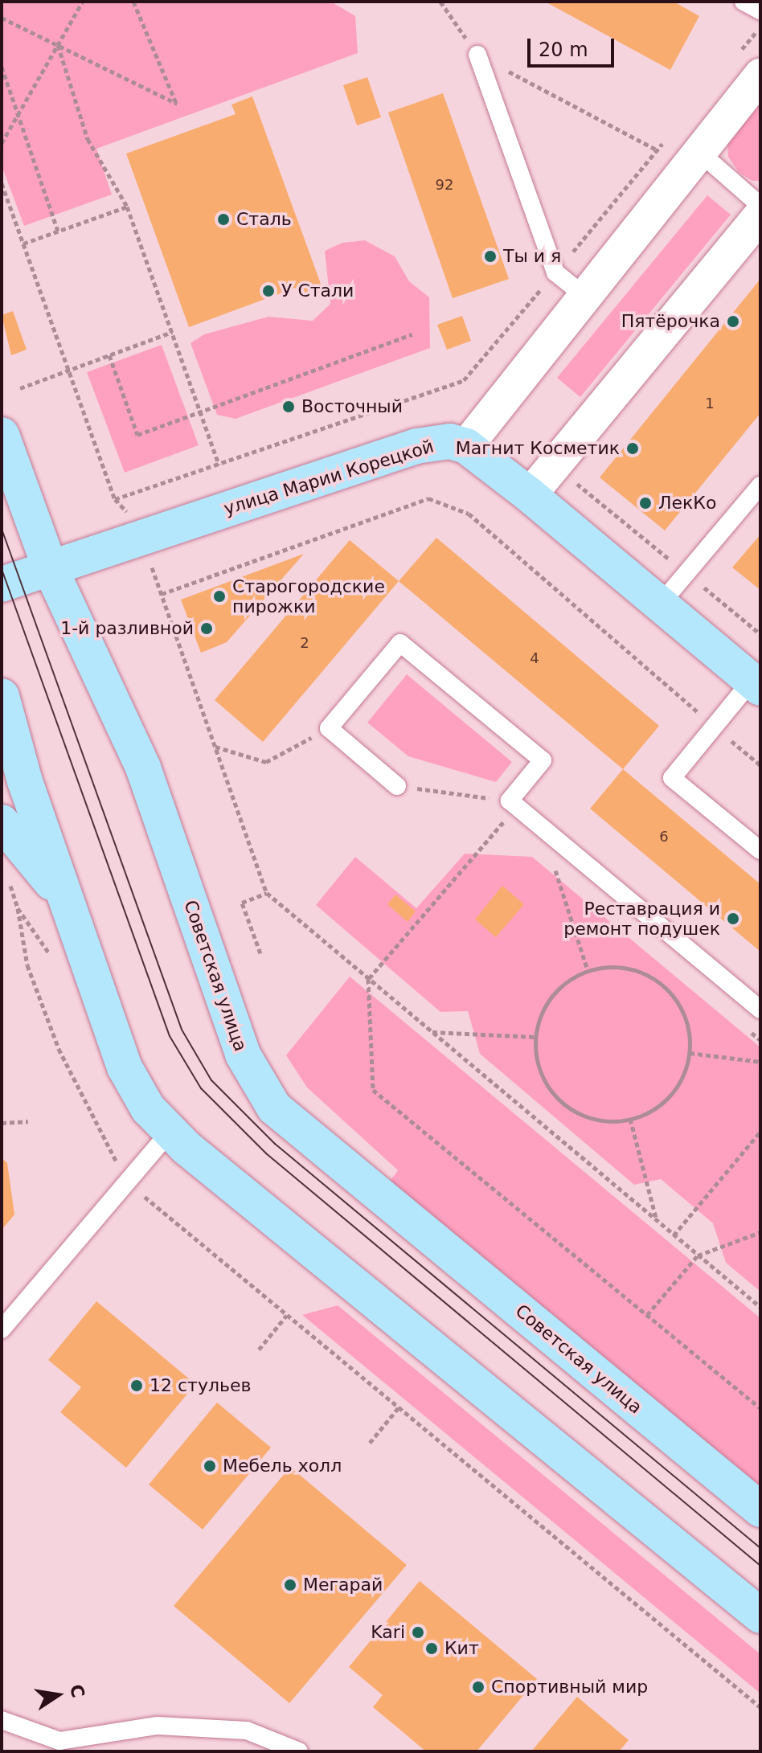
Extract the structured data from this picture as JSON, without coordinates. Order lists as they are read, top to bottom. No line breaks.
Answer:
{"streets":{"main road":["улица Марии Корецкой","Советская улица"]},"crossings":[["улица Марии Корецкой","Советская улица"]],"places":["Сталь","Ты и я","У Стали","Пятёрочка","Восточный","Магнит Косметик","ЛекКо","Старогородские пирожки","1-й разливной","Реставрация и ремонт подушек","12 стульев","Мебель холл","Мегарай","Kari","Кит","Спортивный мир"],"house_numbers":["92","1","2","4","6"],"scale_bar":"20 m","north":"right"}
